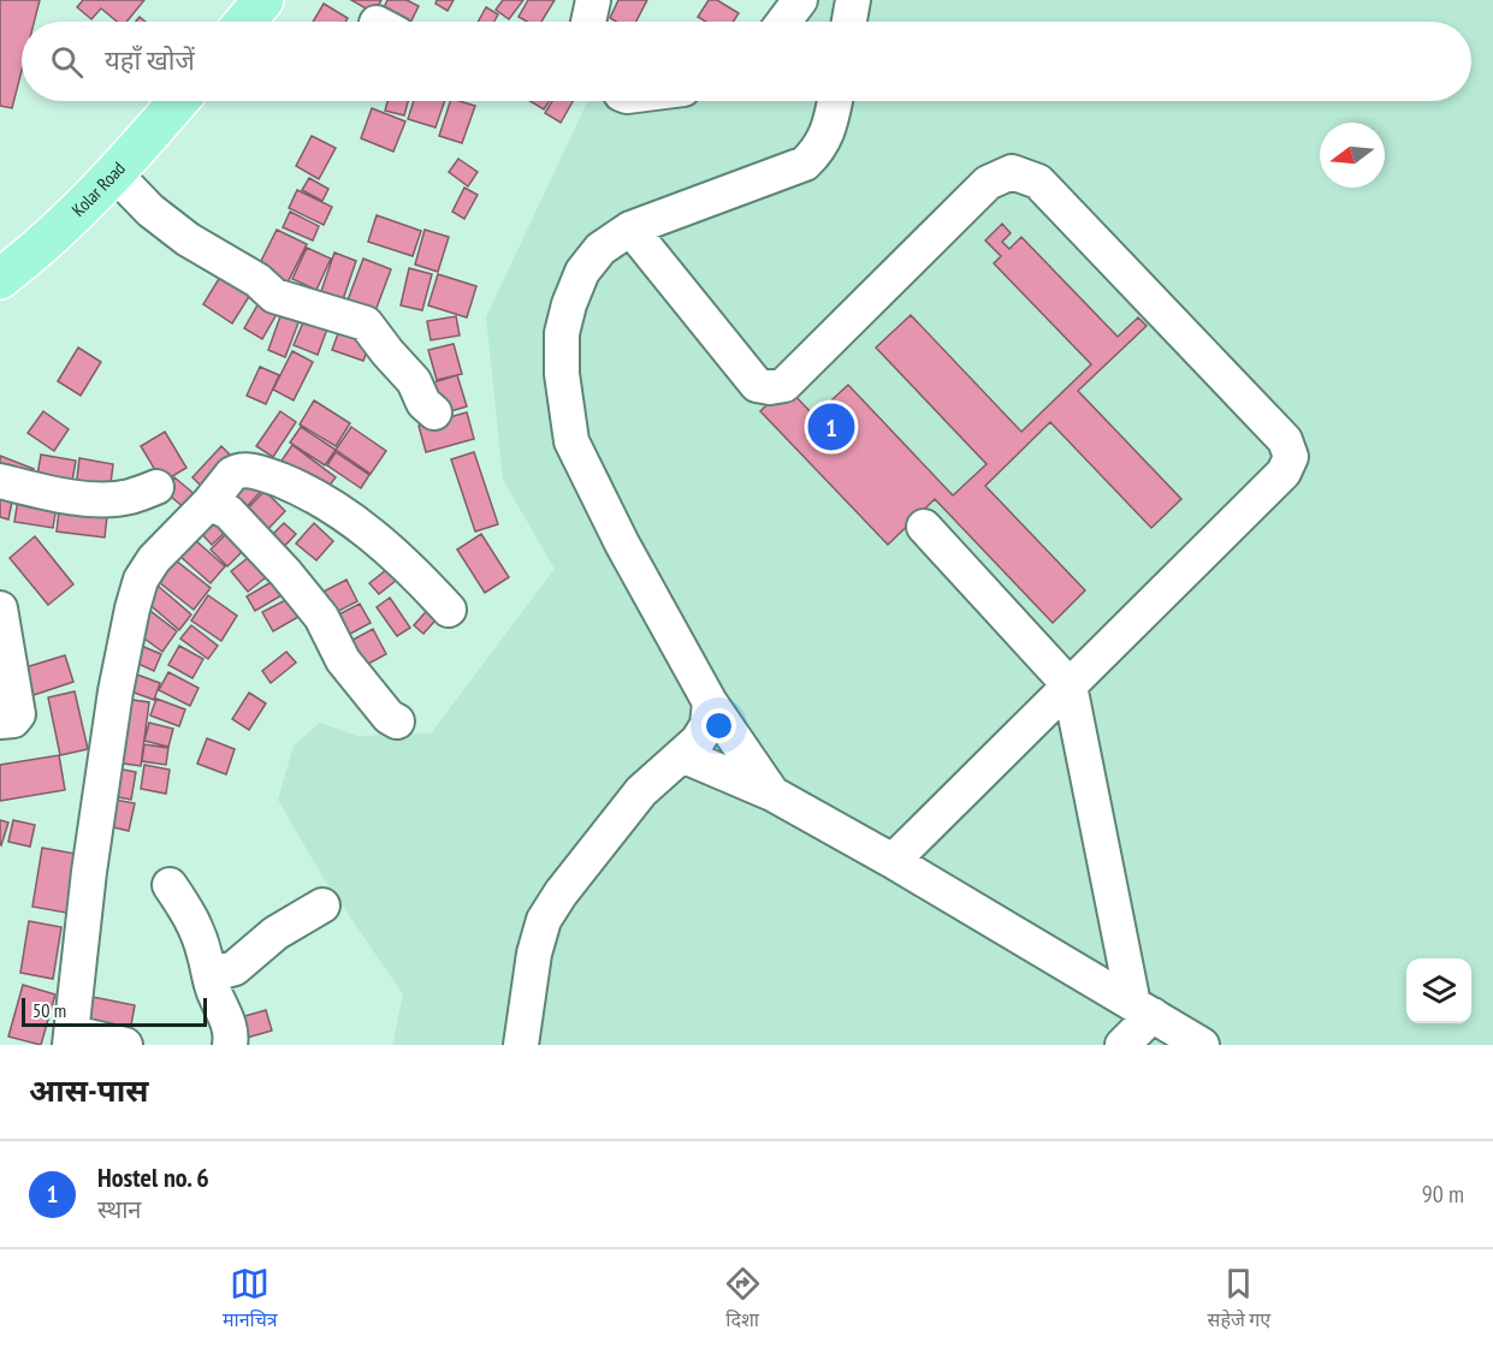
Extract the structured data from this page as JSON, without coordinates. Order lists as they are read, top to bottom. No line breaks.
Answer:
{"streets":{"main road":["Kolar Road"]},"scale_bar":"50 m","north":"left","page":{"search":"यहाँ खोजें","pins":"1","scale":"50 m","heading":"आस-पास","list":[{"mark":"1","name":"Hostel no. 6","note":"स्थान","value":"90 m"}],"nav":["मानचित्र","दिशा","सहेजे गए"]}}
